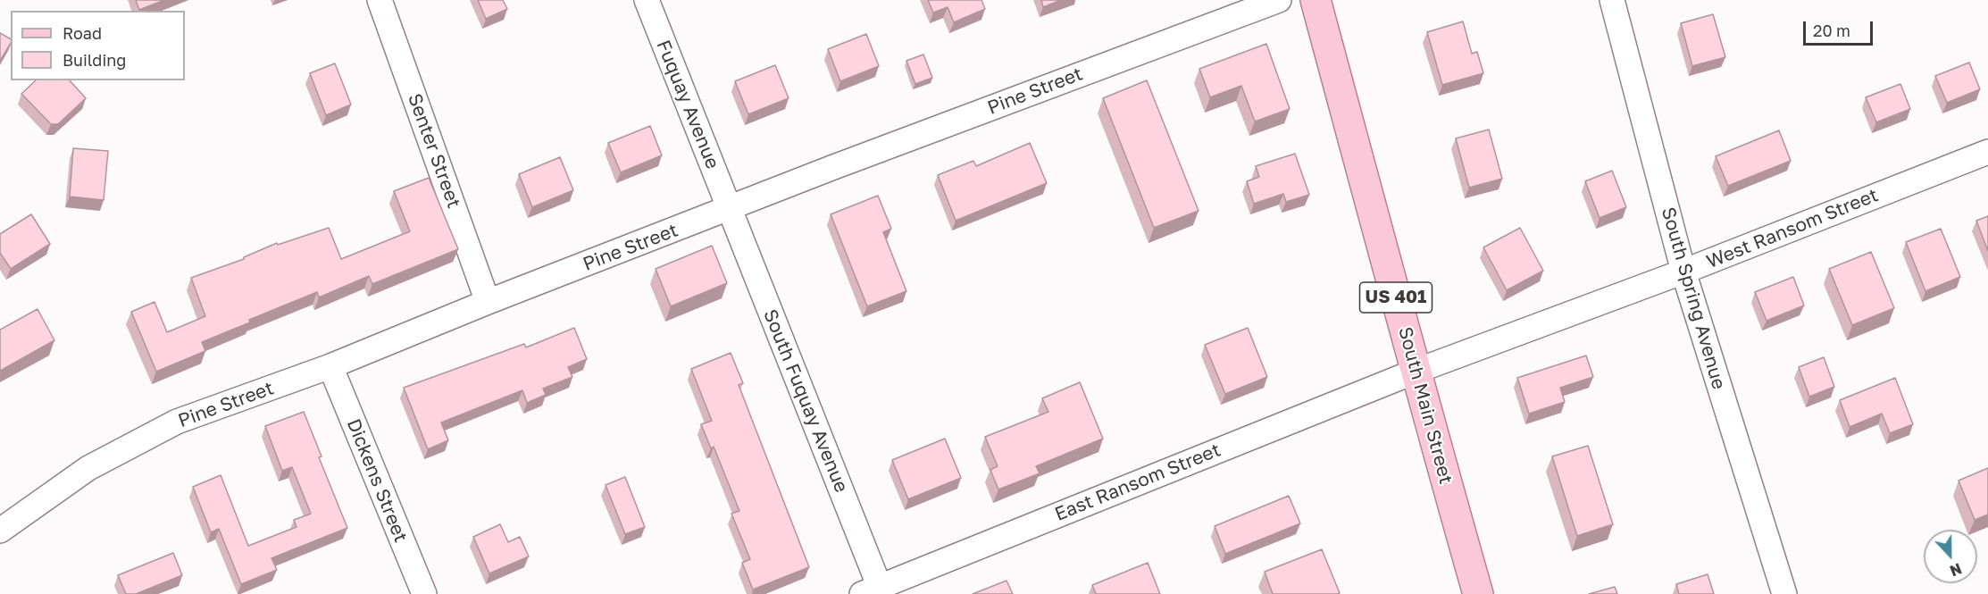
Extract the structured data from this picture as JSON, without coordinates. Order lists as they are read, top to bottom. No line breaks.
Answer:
{"streets":{"main road":["US 401","South Main Street"],"street":["Pine Street","Fuquay Avenue","Senter Street","West Ransom Street","South Spring Avenue","South Fuquay Avenue","Dickens Street","East Ransom Street"]},"crossings":[["Pine Street","Fuquay Avenue"],["Pine Street","Senter Street"],["Pine Street","South Fuquay Avenue"],["Pine Street","Dickens Street"],["Fuquay Avenue","South Fuquay Avenue"],["West Ransom Street","South Spring Avenue"],["West Ransom Street","South Main Street"],["West Ransom Street","East Ransom Street"],["South Fuquay Avenue","East Ransom Street"],["South Main Street","East Ransom Street"]],"legend":["Road","Building"],"scale_bar":"20 m","north":"bottom"}
